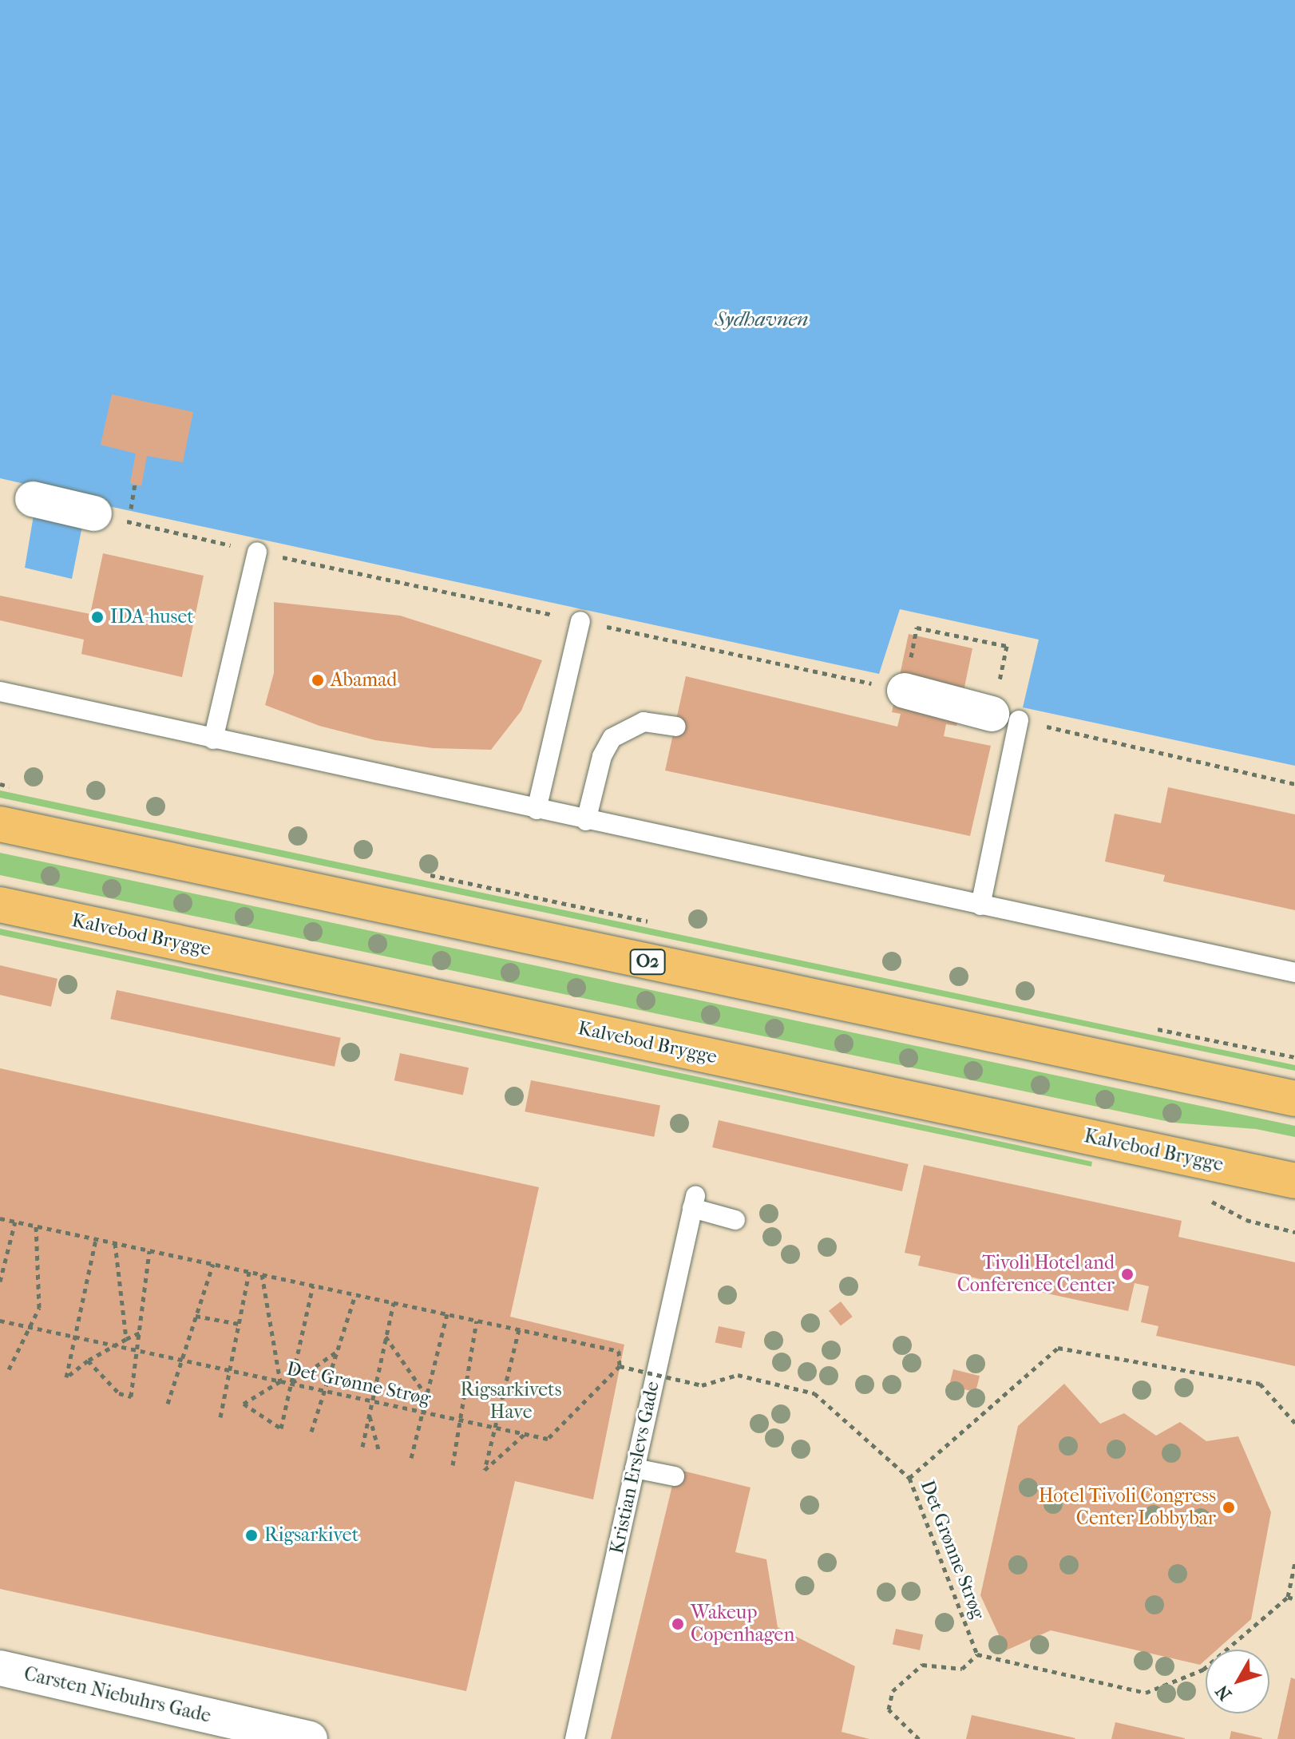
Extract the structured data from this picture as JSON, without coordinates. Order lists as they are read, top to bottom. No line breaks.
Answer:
{"streets":{"main road":["Kalvebod Brygge","O2"],"street":["Carsten Niebuhrs Gade"],"lane":["Kristian Erslevs Gade"],"path":["Det Grønne Strøg"]},"water":["Sydhavnen"],"parks":["Rigsarkivets Have"],"places":["IDA-huset","Abamad","Tivoli Hotel and Conference Center","Hotel Tivoli Congress Center Lobbybar","Rigsarkivet","Wakeup Copenhagen"],"north":"bottom left"}
